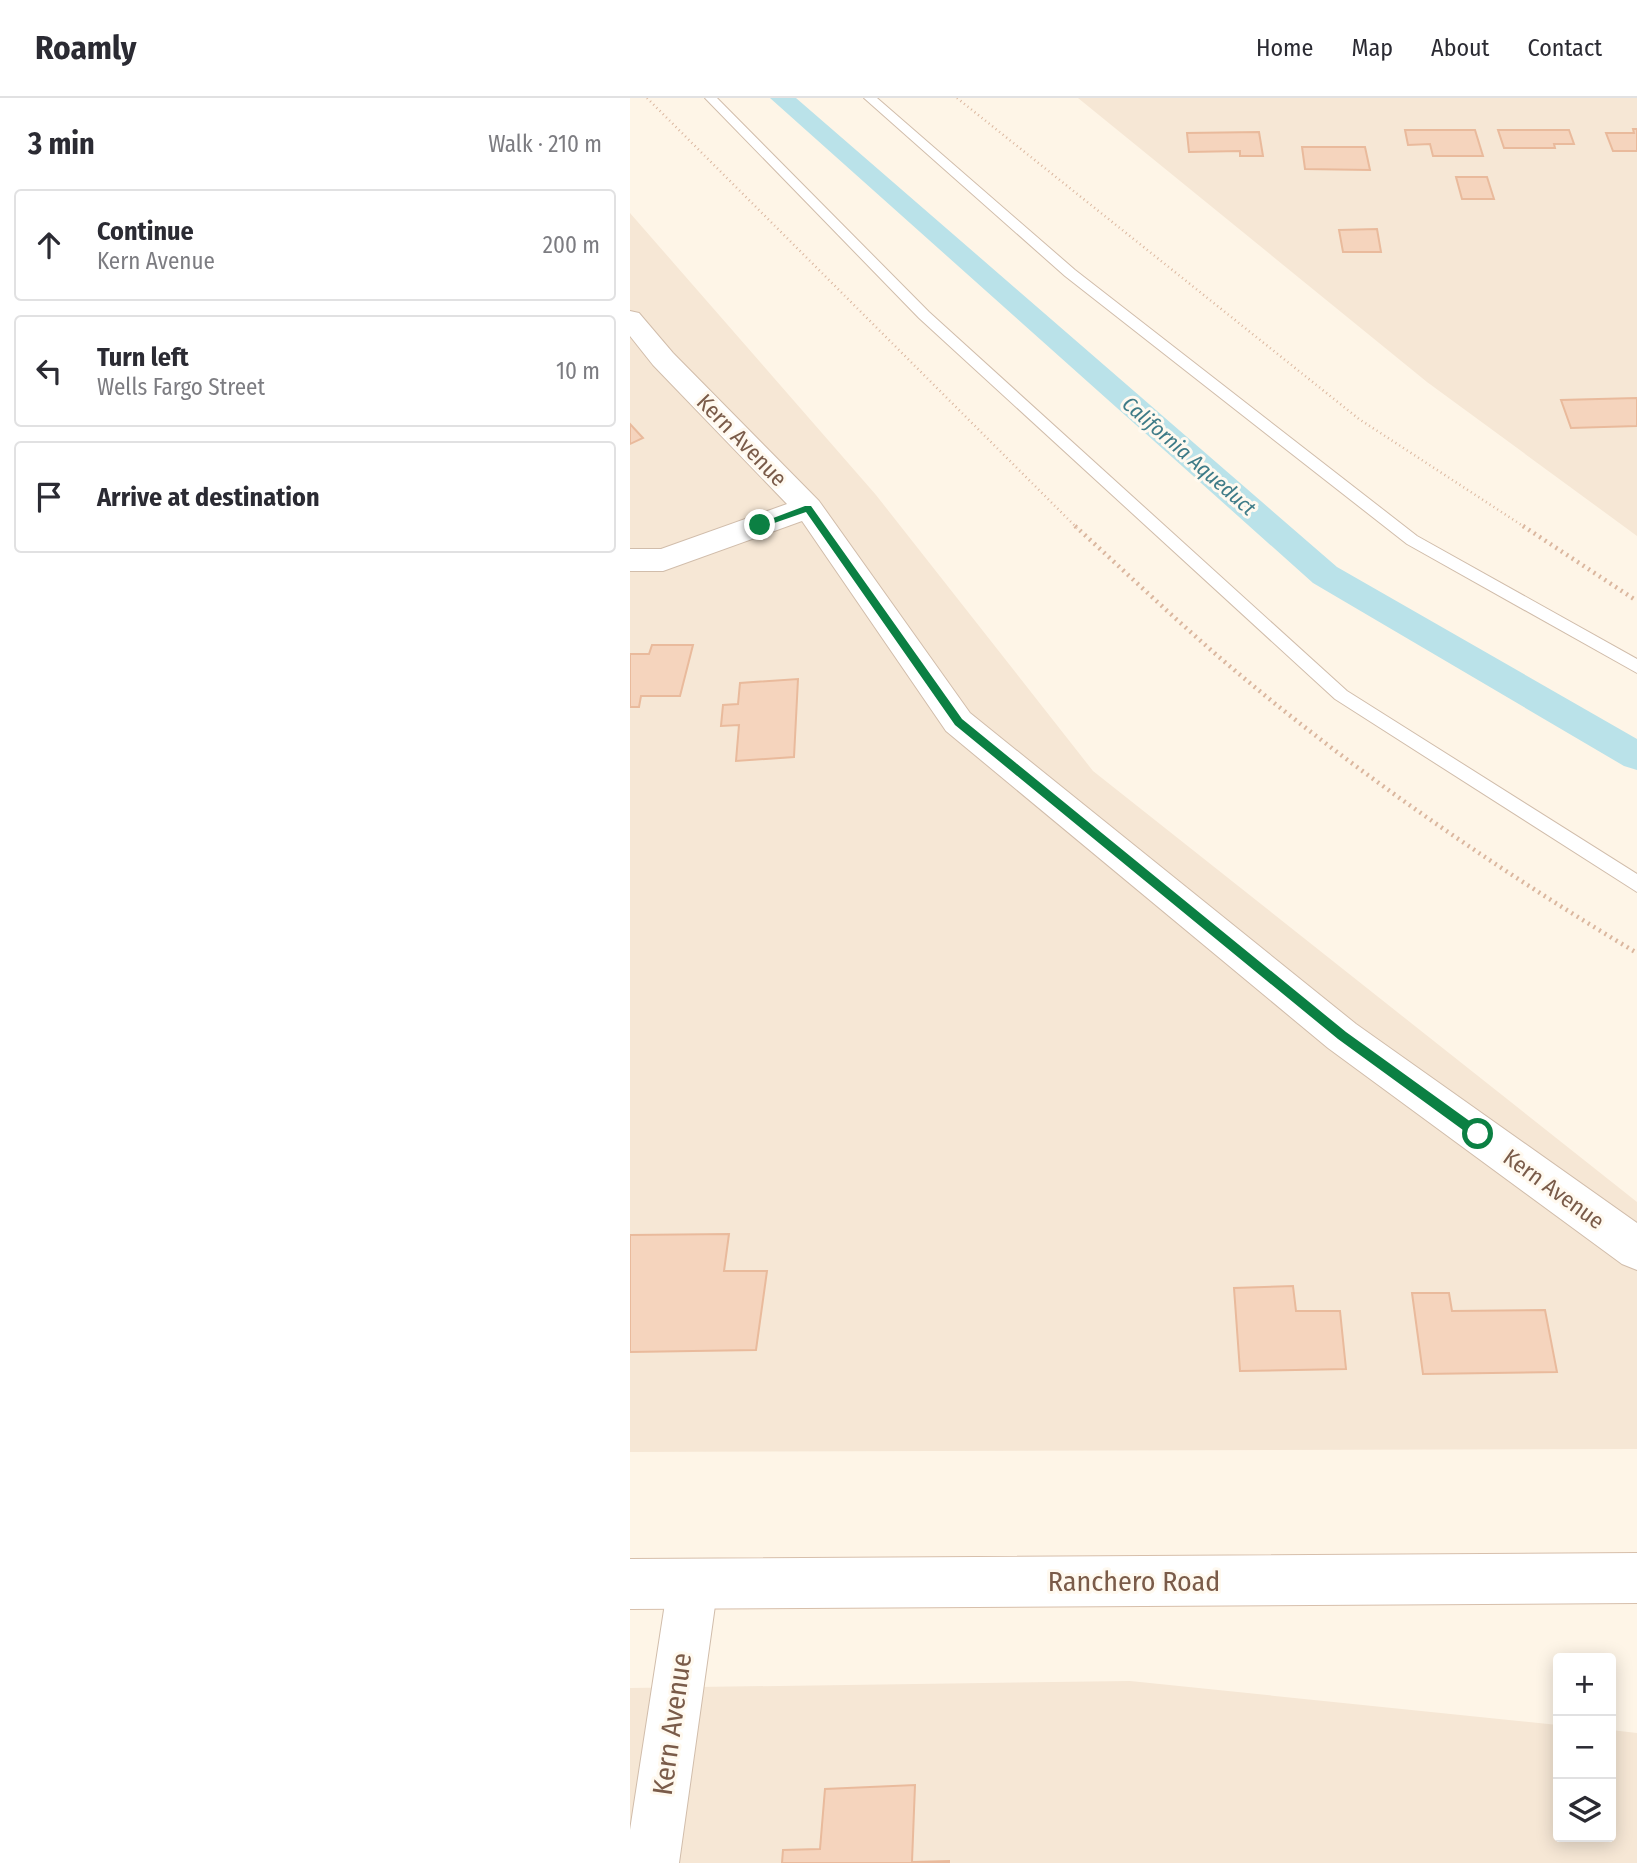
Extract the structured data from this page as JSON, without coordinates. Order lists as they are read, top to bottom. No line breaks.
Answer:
{"streets":{"street":["Kern Avenue","Ranchero Road"]},"crossings":[["Kern Avenue","Ranchero Road"]],"water":["California Aqueduct"],"page":{"header":"Roamly","nav":["Home","Map","About","Contact"],"heading":["3 min","Walk · 210 m"],"list":[["Continue","Kern Avenue","200 m"],["Turn left","Wells Fargo Street","10 m"],"Arrive at destination"],"map_buttons":["+","−"]}}
